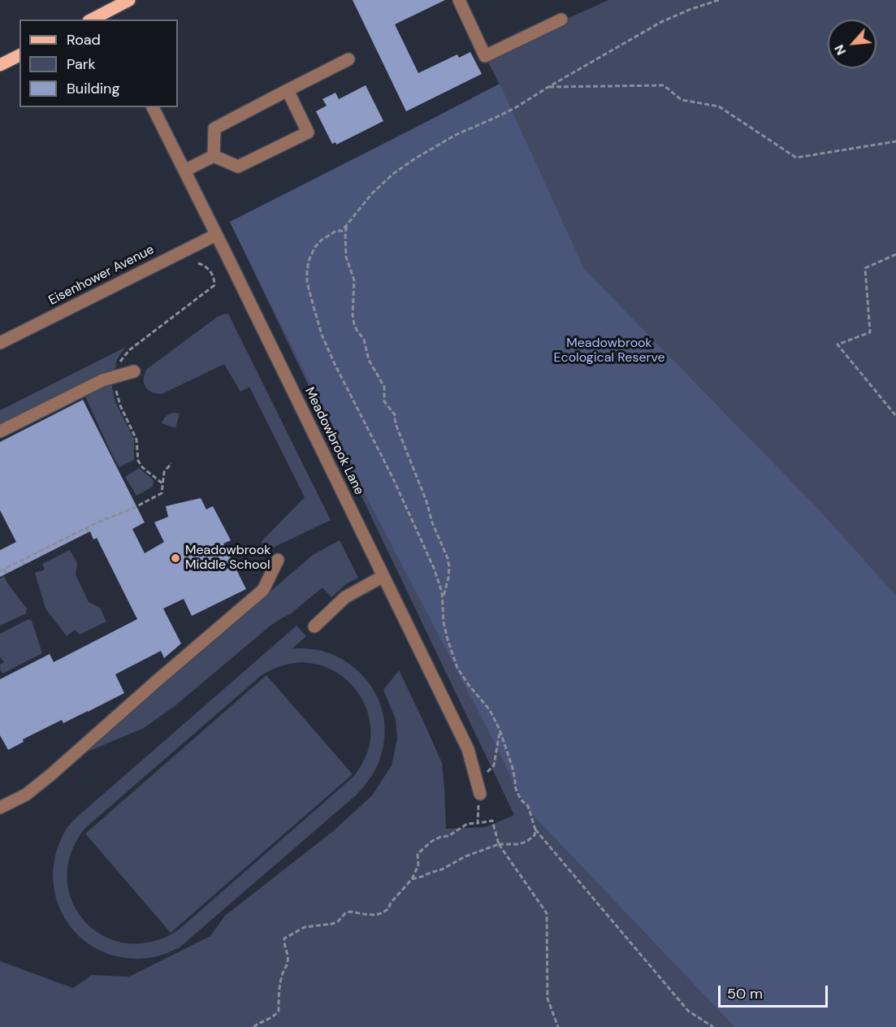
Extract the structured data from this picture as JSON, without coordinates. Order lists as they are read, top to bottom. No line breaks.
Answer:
{"streets":{"street":["Eisenhower Avenue","Meadowbrook Lane"]},"crossings":[["Eisenhower Avenue","Meadowbrook Lane"]],"parks":["Meadowbrook Ecological Reserve"],"places":["Meadowbrook Middle School"],"legend":["Road","Park","Building"],"scale_bar":"50 m","north":"bottom left"}
